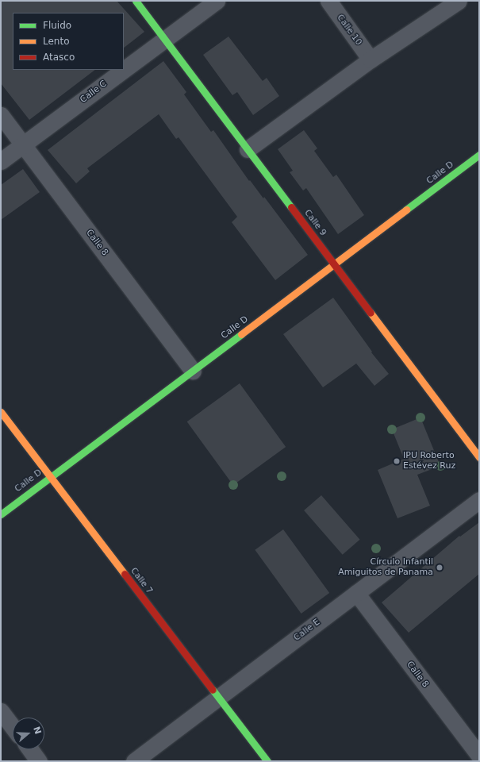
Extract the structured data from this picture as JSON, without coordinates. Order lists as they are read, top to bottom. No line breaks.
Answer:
{"streets":{"street":["Calle 10","Calle C","Calle D","Calle 9","Calle 8","Calle 7","Calle E"]},"crossings":[["Calle C","Calle 9"],["Calle C","Calle 8"],["Calle D","Calle 9"],["Calle D","Calle 8"],["Calle D","Calle 7"],["Calle 8","Calle E"],["Calle 7","Calle E"]],"places":["IPU Roberto Estévez Ruz","Círculo Infantil Amiguitos de Panama"],"legend":["Fluido","Lento","Atasco"],"north":"right"}
